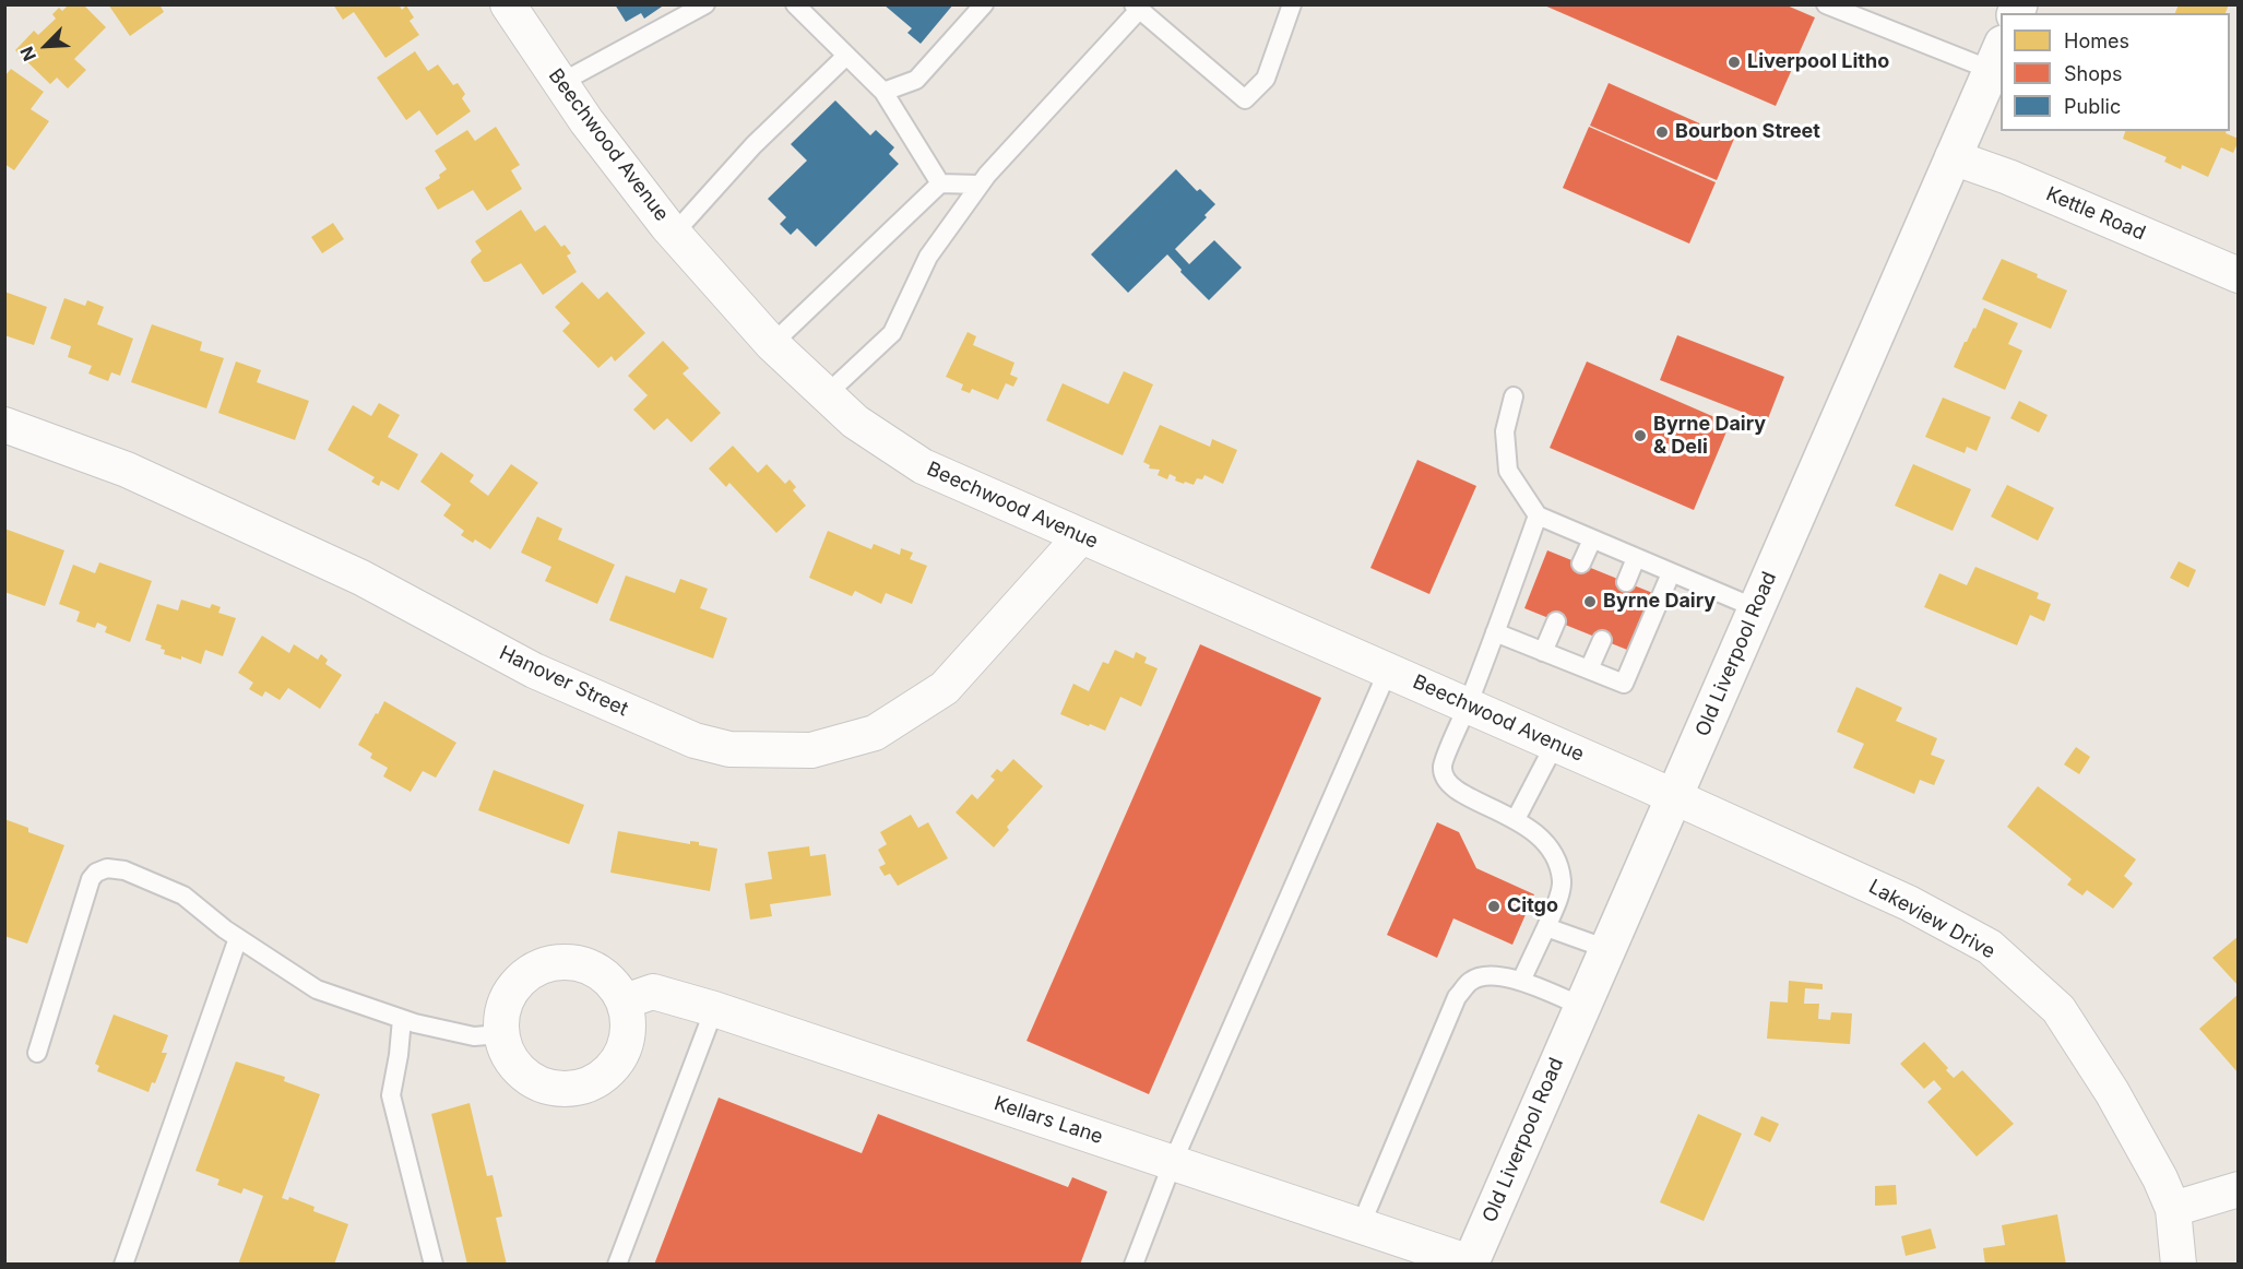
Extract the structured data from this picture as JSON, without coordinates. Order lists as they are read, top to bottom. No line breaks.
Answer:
{"streets":{"main road":["Old Liverpool Road"],"street":["Beechwood Avenue","Kettle Road","Hanover Street","Lakeview Drive","Kellars Lane"]},"crossings":[["Beechwood Avenue","Old Liverpool Road"],["Beechwood Avenue","Hanover Street"],["Beechwood Avenue","Lakeview Drive"],["Kettle Road","Old Liverpool Road"],["Old Liverpool Road","Lakeview Drive"],["Old Liverpool Road","Kellars Lane"]],"places":["Liverpool Litho","Bourbon Street","Byrne Dairy & Deli","Byrne Dairy","Citgo"],"legend":["Homes","Shops","Public"],"north":"bottom left"}
